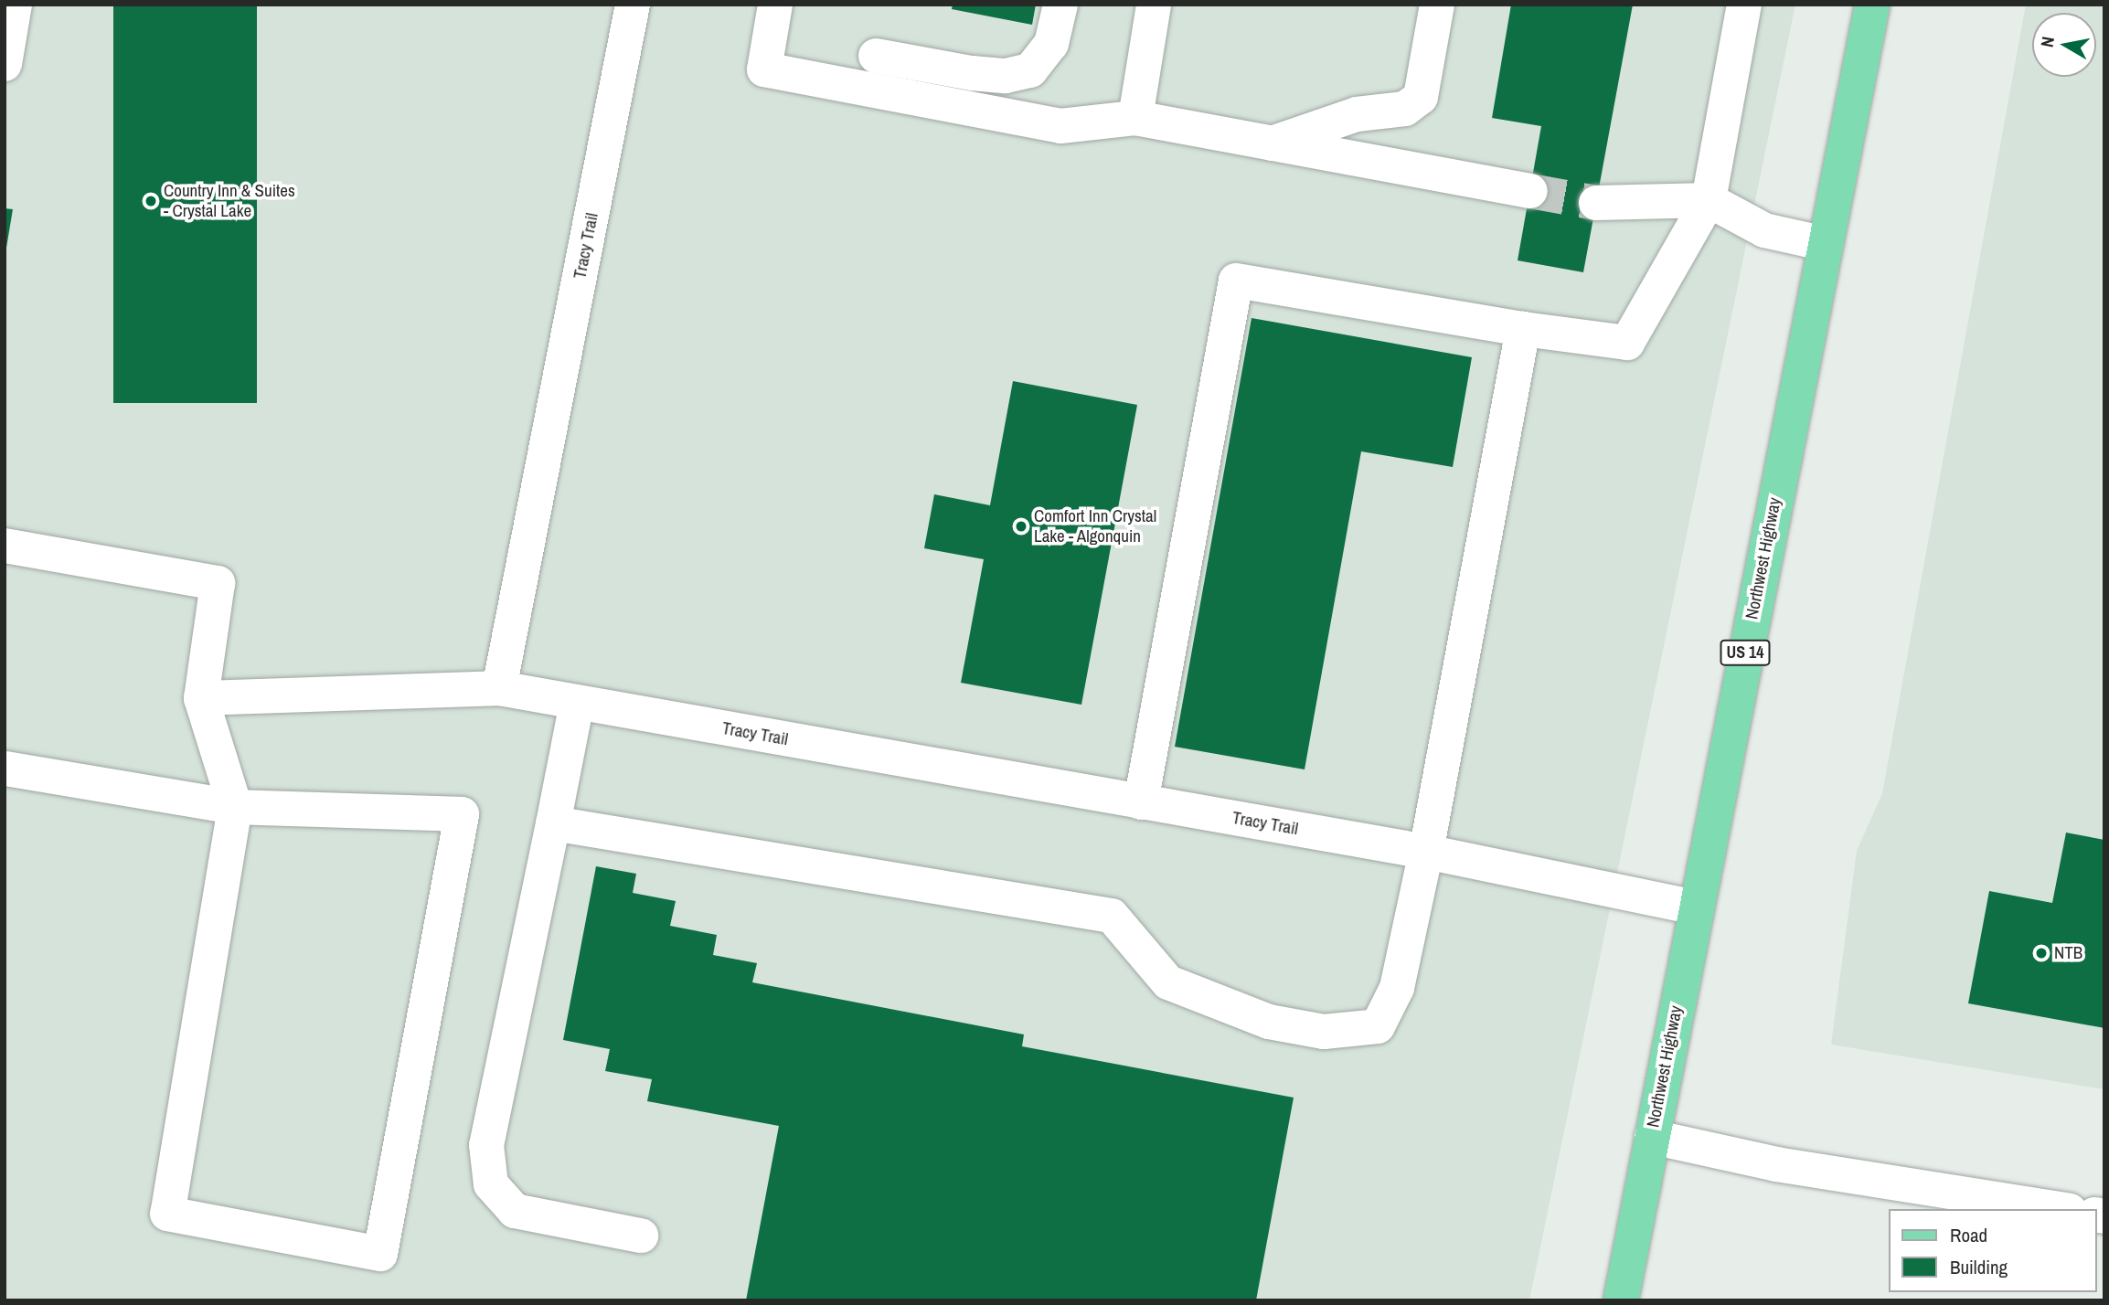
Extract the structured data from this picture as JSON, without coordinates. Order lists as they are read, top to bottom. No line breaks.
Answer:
{"streets":{"main road":["Northwest Highway","US 14"],"lane":["Tracy Trail"]},"crossings":[["Tracy Trail","Northwest Highway"]],"places":["Country Inn & Suites - Crystal Lake","Comfort Inn Crystal Lake - Algonquin","NTB"],"legend":["Road","Building"],"north":"left"}
